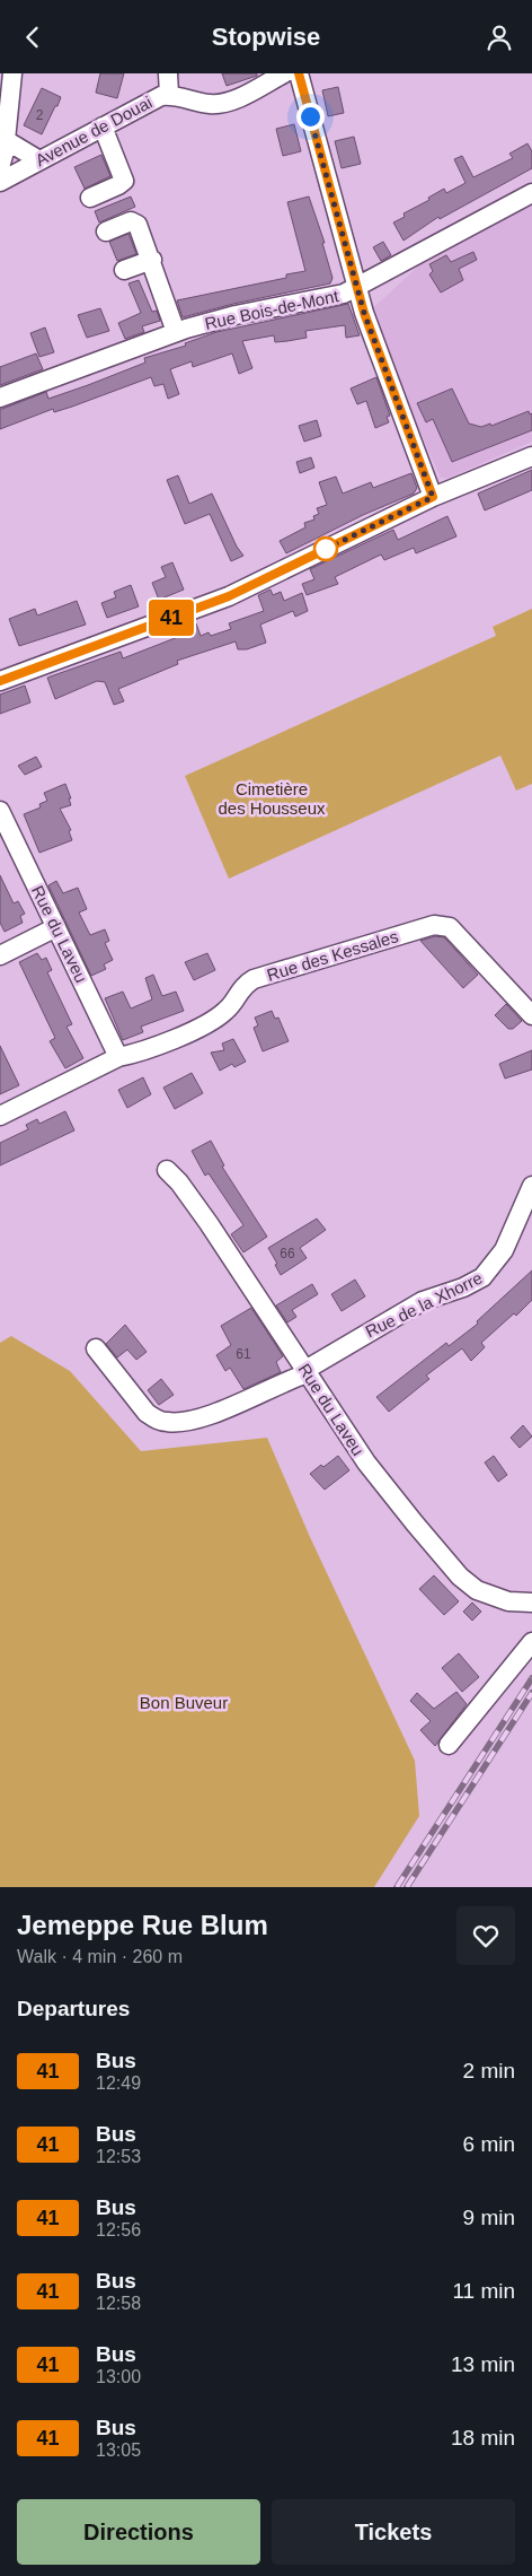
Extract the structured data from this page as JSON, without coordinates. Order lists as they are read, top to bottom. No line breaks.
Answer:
{"streets":{"street":["Avenue de Douai","Rue Bois-de-Mont","Rue du Laveu","Rue des Kessales","Rue de la Xhorre"]},"crossings":[["Rue du Laveu","Rue des Kessales"],["Rue du Laveu","Rue de la Xhorre"]],"parks":["Cimetière des Housseux","Bon Buveur"],"lines":["bus line 41"],"house_numbers":["2","66","61"],"page":{"header":"Stopwise","on_map":"41","heading":[["Jemeppe Rue Blum","Walk · 4 min · 260 m"],"Departures"],"list":[{"mark":"41","name":"Bus","note":"12:49","value":"2 min"},{"mark":"41","name":"Bus","note":"12:53","value":"6 min"},{"mark":"41","name":"Bus","note":"12:56","value":"9 min"},{"mark":"41","name":"Bus","note":"12:58","value":"11 min"},{"mark":"41","name":"Bus","note":"13:00","value":"13 min"},{"mark":"41","name":"Bus","note":"13:05","value":"18 min"}],"buttons":["Directions","Tickets"]}}
